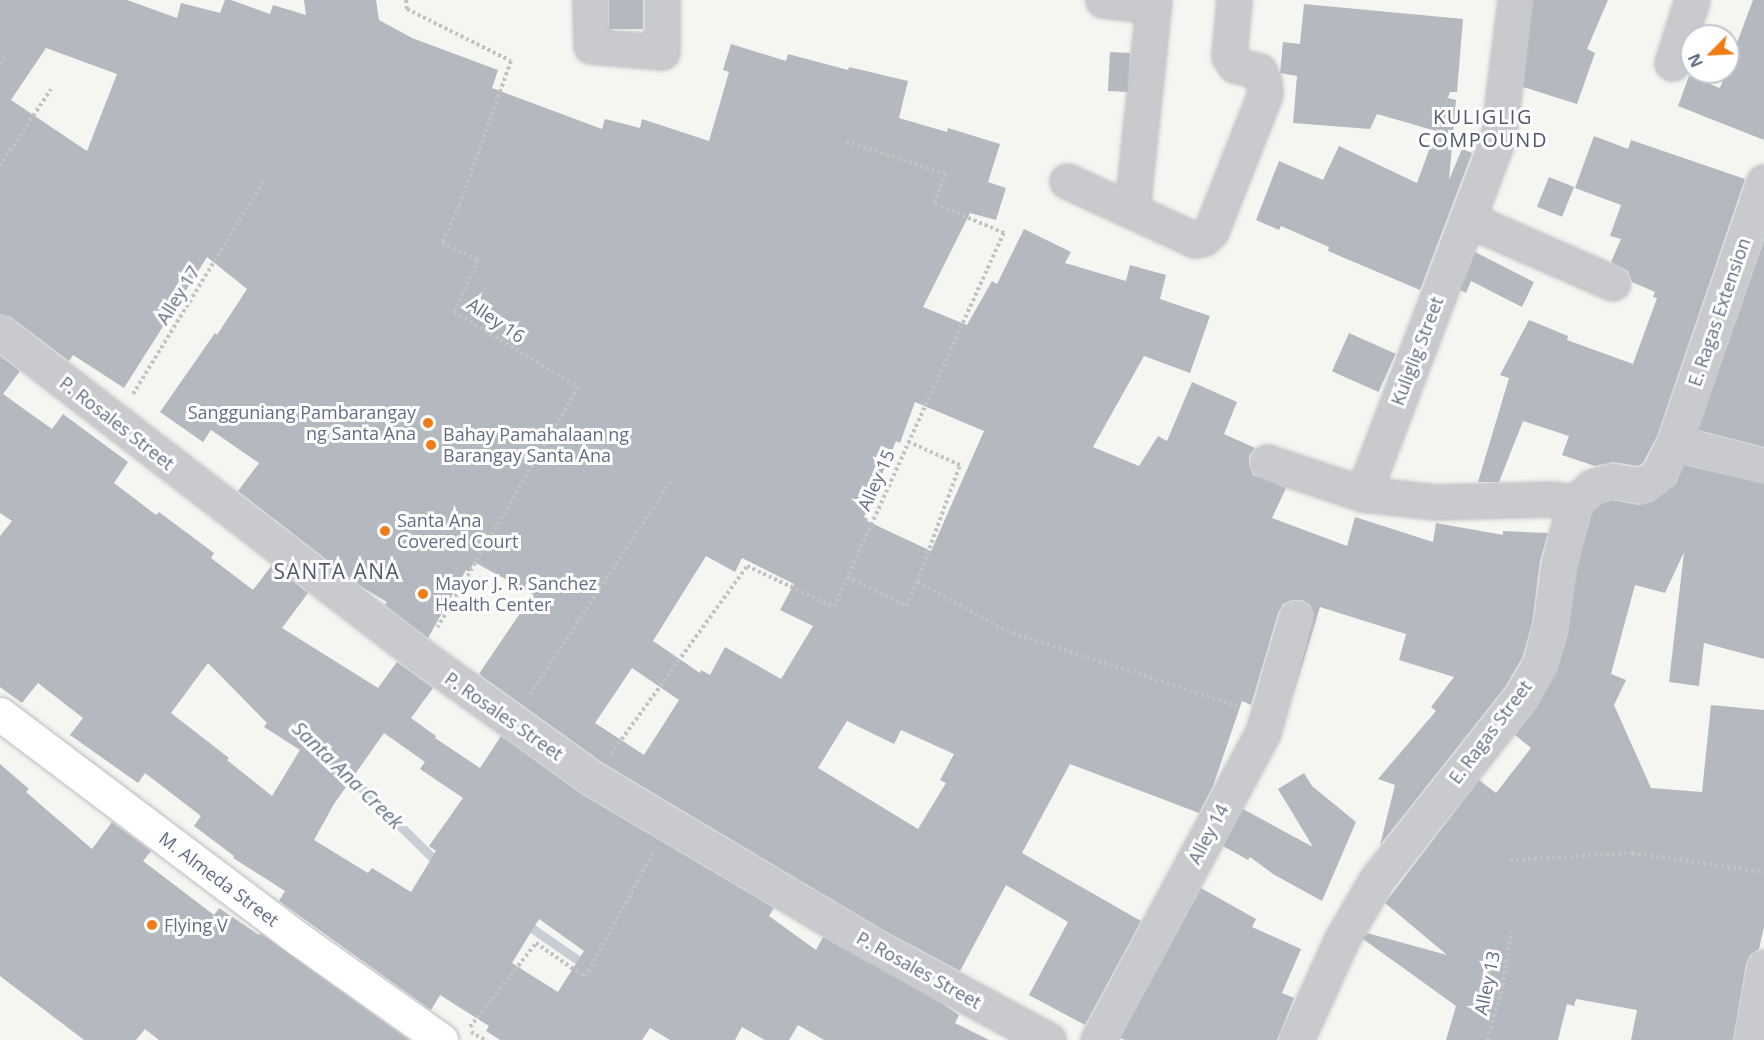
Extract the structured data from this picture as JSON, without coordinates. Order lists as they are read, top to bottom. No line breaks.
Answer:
{"streets":{"main road":["M. Almeda Street"],"street":["E. Ragas Extension","Kuliglig Street","P. Rosales Street","E. Ragas Street","Alley 14"],"path":["Alley 17","Alley 16","Alley 15","Alley 13"]},"crossings":[["Alley 17","P. Rosales Street"],["Alley 16","P. Rosales Street"],["P. Rosales Street","Alley 15"]],"districts":["KULIGLIG COMPOUND","SANTA ANA"],"water":["Santa Ana Creek"],"places":["Sangguniang Pambarangay ng Santa Ana","Bahay Pamahalaan ng Barangay Santa Ana","Santa Ana Covered Court","Mayor J. R. Sanchez Health Center","Flying V"],"north":"bottom left"}
